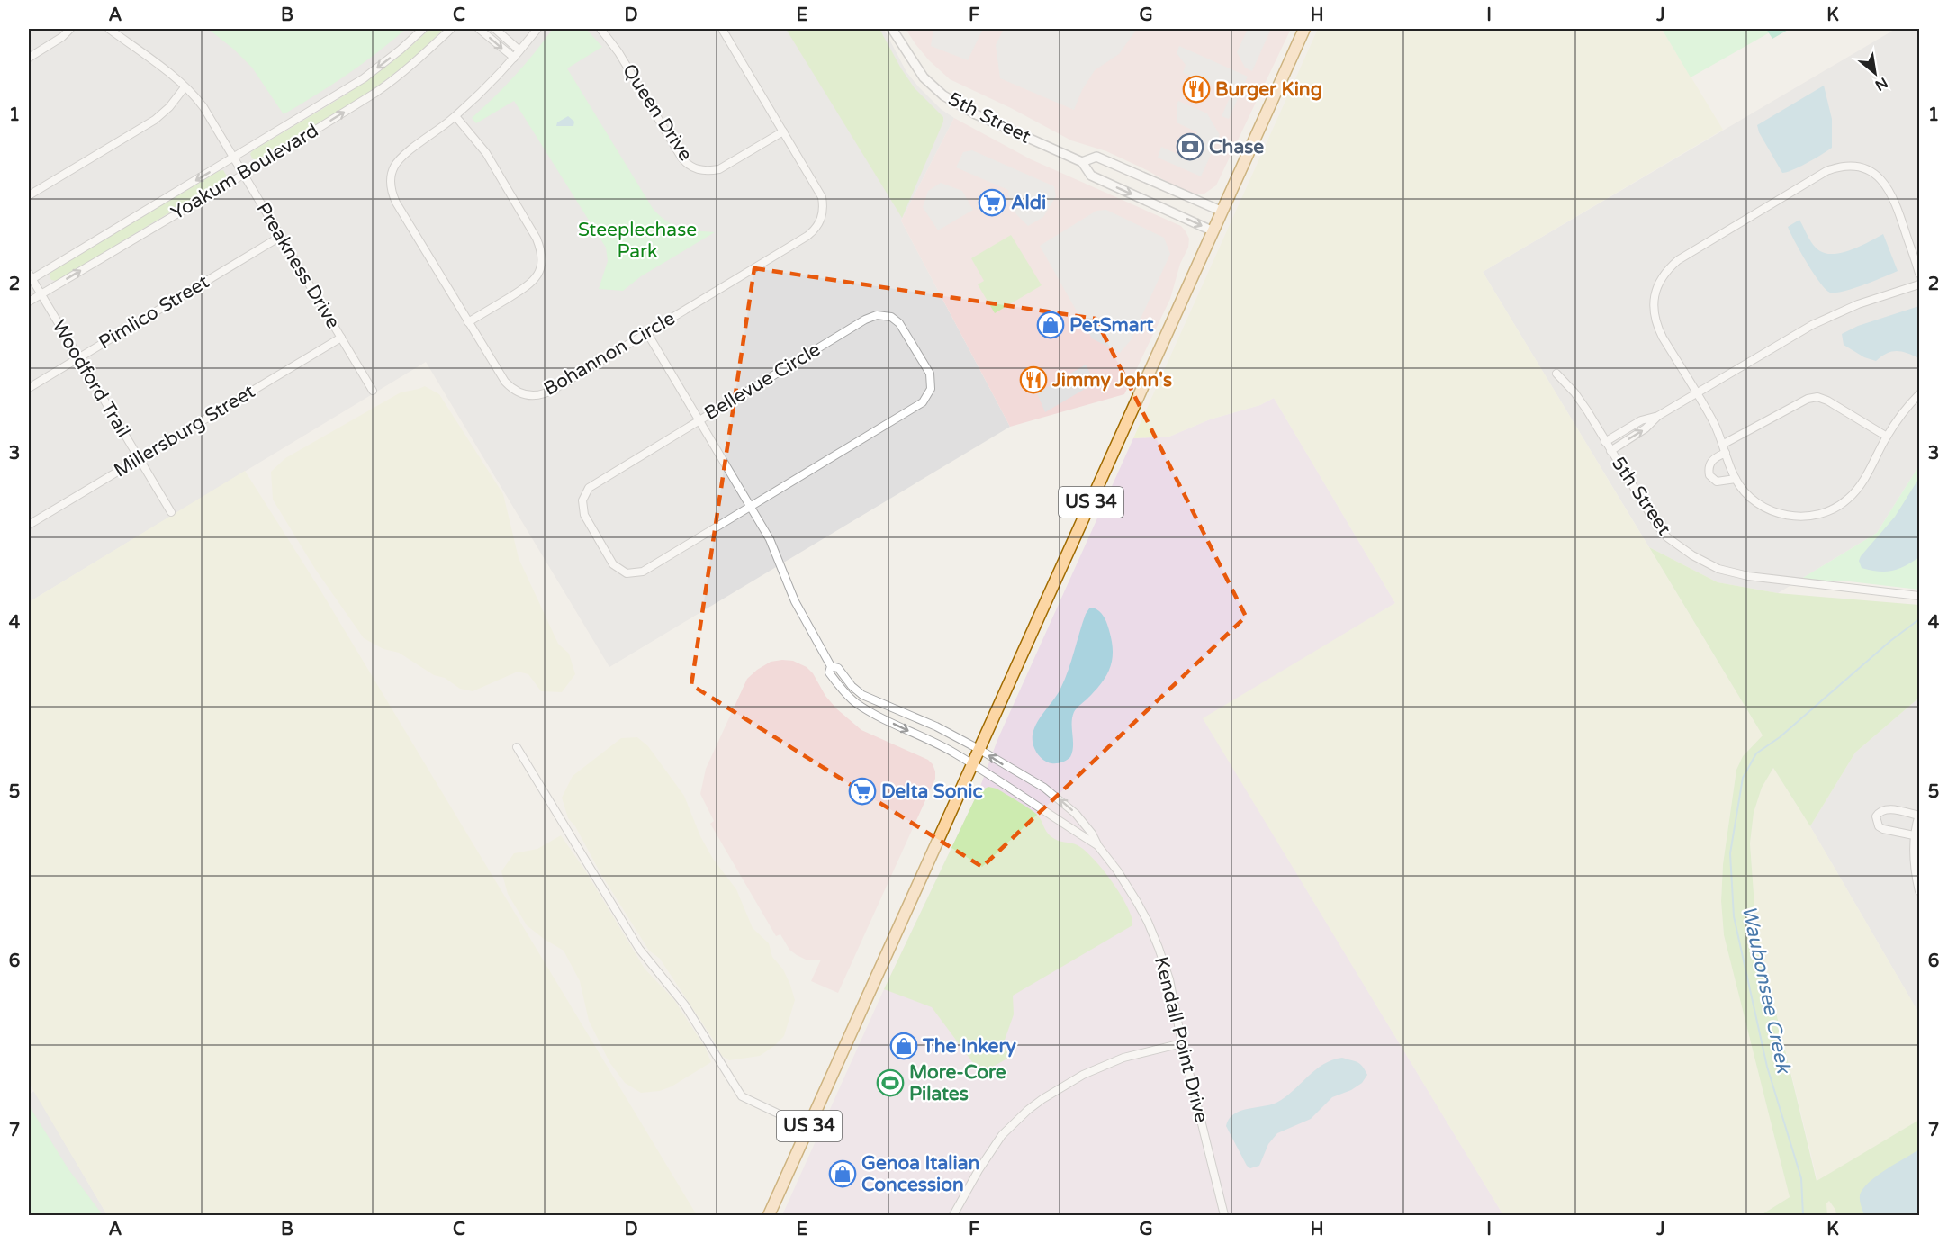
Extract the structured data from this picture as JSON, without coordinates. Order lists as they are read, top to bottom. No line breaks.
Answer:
{"streets":{"main road":["US 34"],"street":["Queen Drive","5th Street","Yoakum Boulevard","Preakness Drive","Pimlico Street","Bohannon Circle","Woodford Trail","Bellevue Circle","Millersburg Street","Kendall Point Drive"]},"crossings":[["Queen Drive","Bohannon Circle"],["5th Street","US 34"],["Yoakum Boulevard","Preakness Drive"],["Yoakum Boulevard","Woodford Trail"],["Preakness Drive","Pimlico Street"],["Preakness Drive","Millersburg Street"],["Pimlico Street","Woodford Trail"],["Bohannon Circle","Kendall Point Drive"],["Woodford Trail","Millersburg Street"],["Bellevue Circle","Kendall Point Drive"],["US 34","Kendall Point Drive"]],"water":["Waubonsee Creek"],"parks":["Steeplechase Park"],"places":{"restaurant":["Burger King","Jimmy John's"],"bank":["Chase"],"supermarket":["Aldi","Delta Sonic"],"shop":["PetSmart","The Inkery","Genoa Italian Concession"],"sports":["More-Core Pilates"]},"north":"bottom right","grid":{"columns":["A","B","C","D","E","F","G","H","I","J","K"],"rows":["1","2","3","4","5","6","7"]}}
